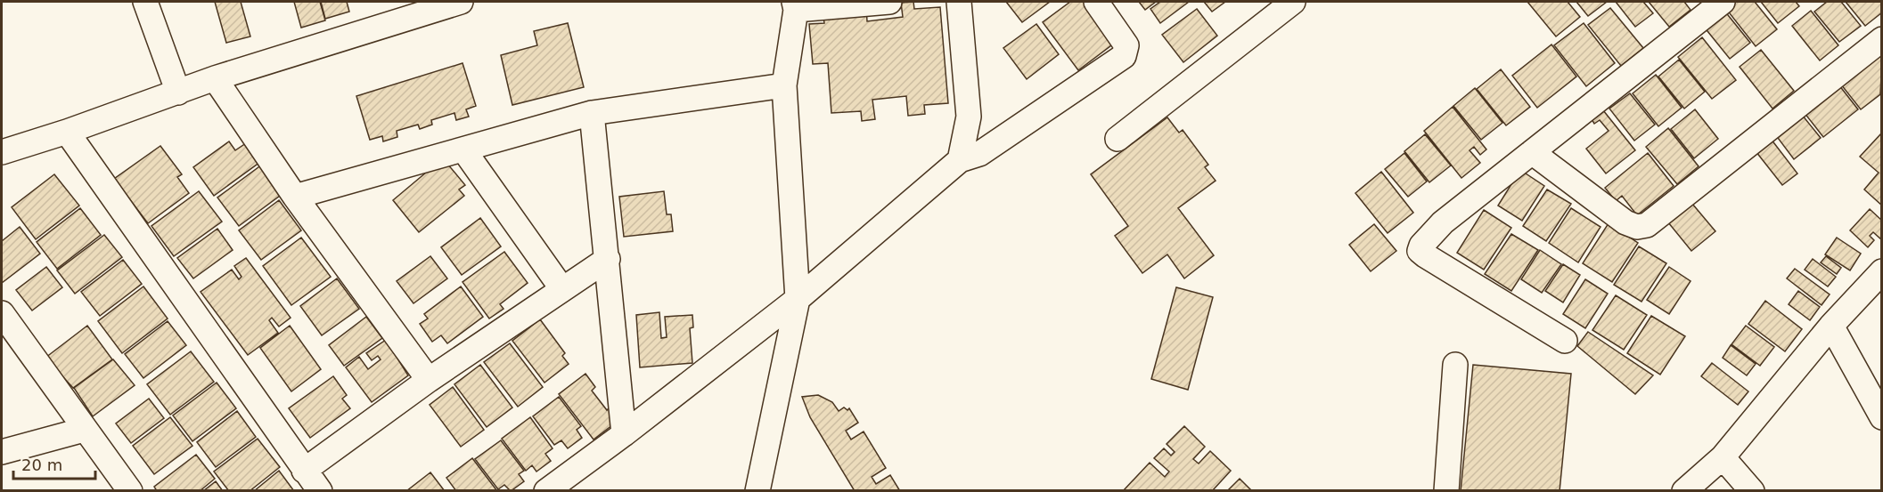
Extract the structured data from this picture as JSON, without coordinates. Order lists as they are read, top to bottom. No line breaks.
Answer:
{"scale_bar":"20 m"}
